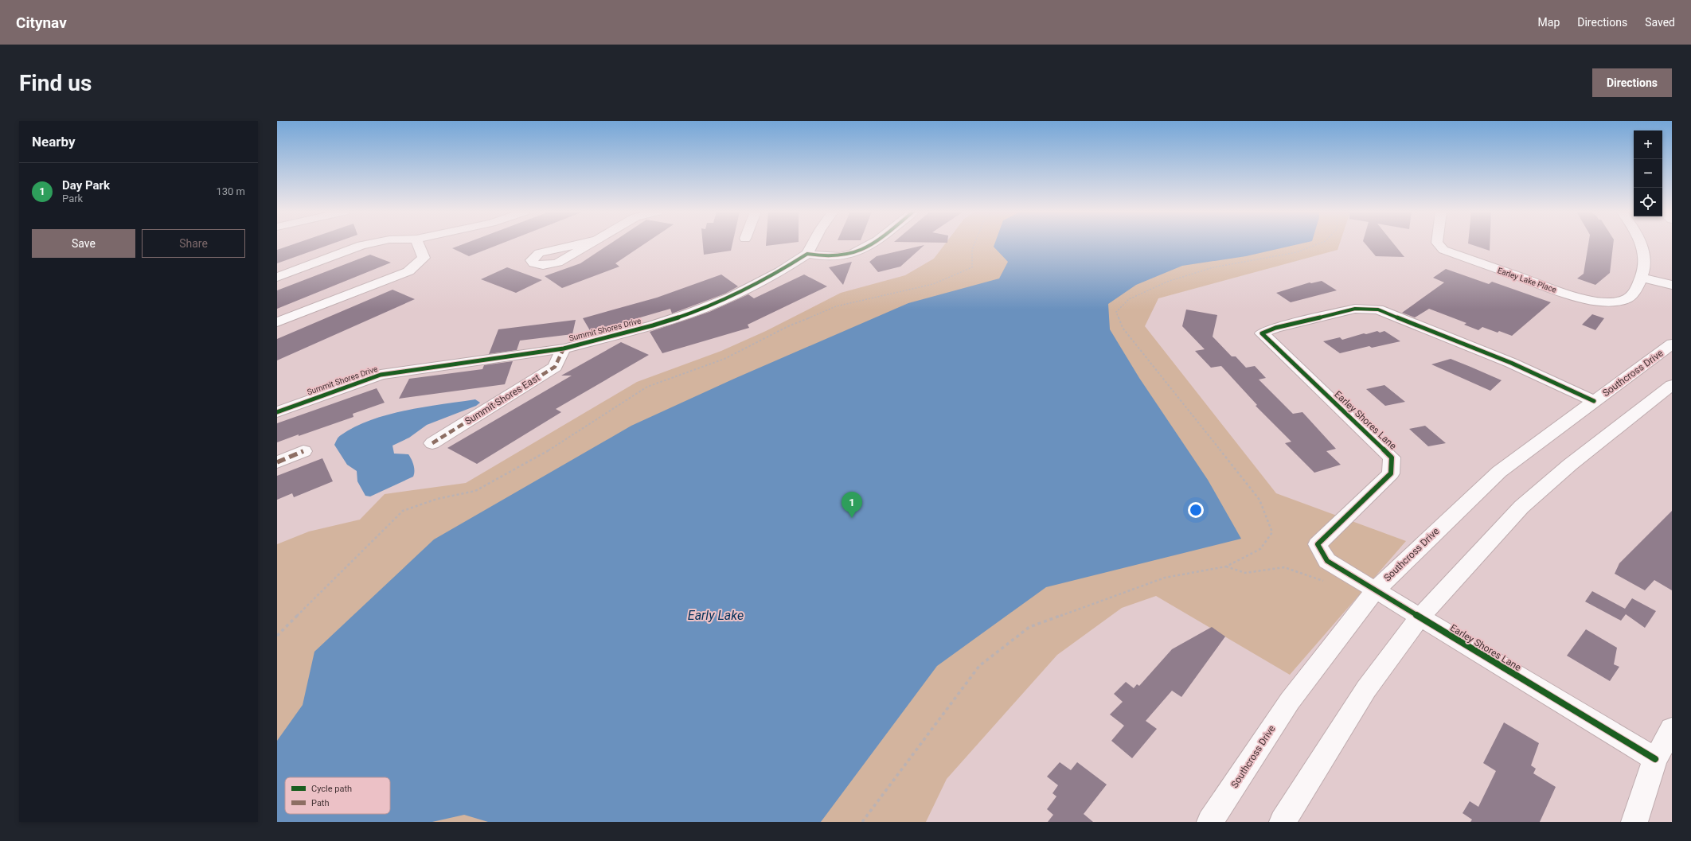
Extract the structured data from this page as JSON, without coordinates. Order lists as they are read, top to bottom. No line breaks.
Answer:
{"streets":{"street":["Earley Lake Place","Summit Shores Drive","Southcross Drive","Summit Shores East","Earley Shores Lane"]},"crossings":[["Summit Shores Drive","Summit Shores East"],["Southcross Drive","Earley Shores Lane"]],"water":["Early Lake"],"legend":["Cycle path","Path"],"page":{"header":"Citynav","nav":["Map","Directions","Saved"],"buttons":["Directions",["Save","Share"]],"title":"Find us","heading":"Nearby","map_buttons":["+","−"],"list":[{"mark":"1","name":"Day Park","note":"Park","value":"130 m"}],"pins":"1"}}
